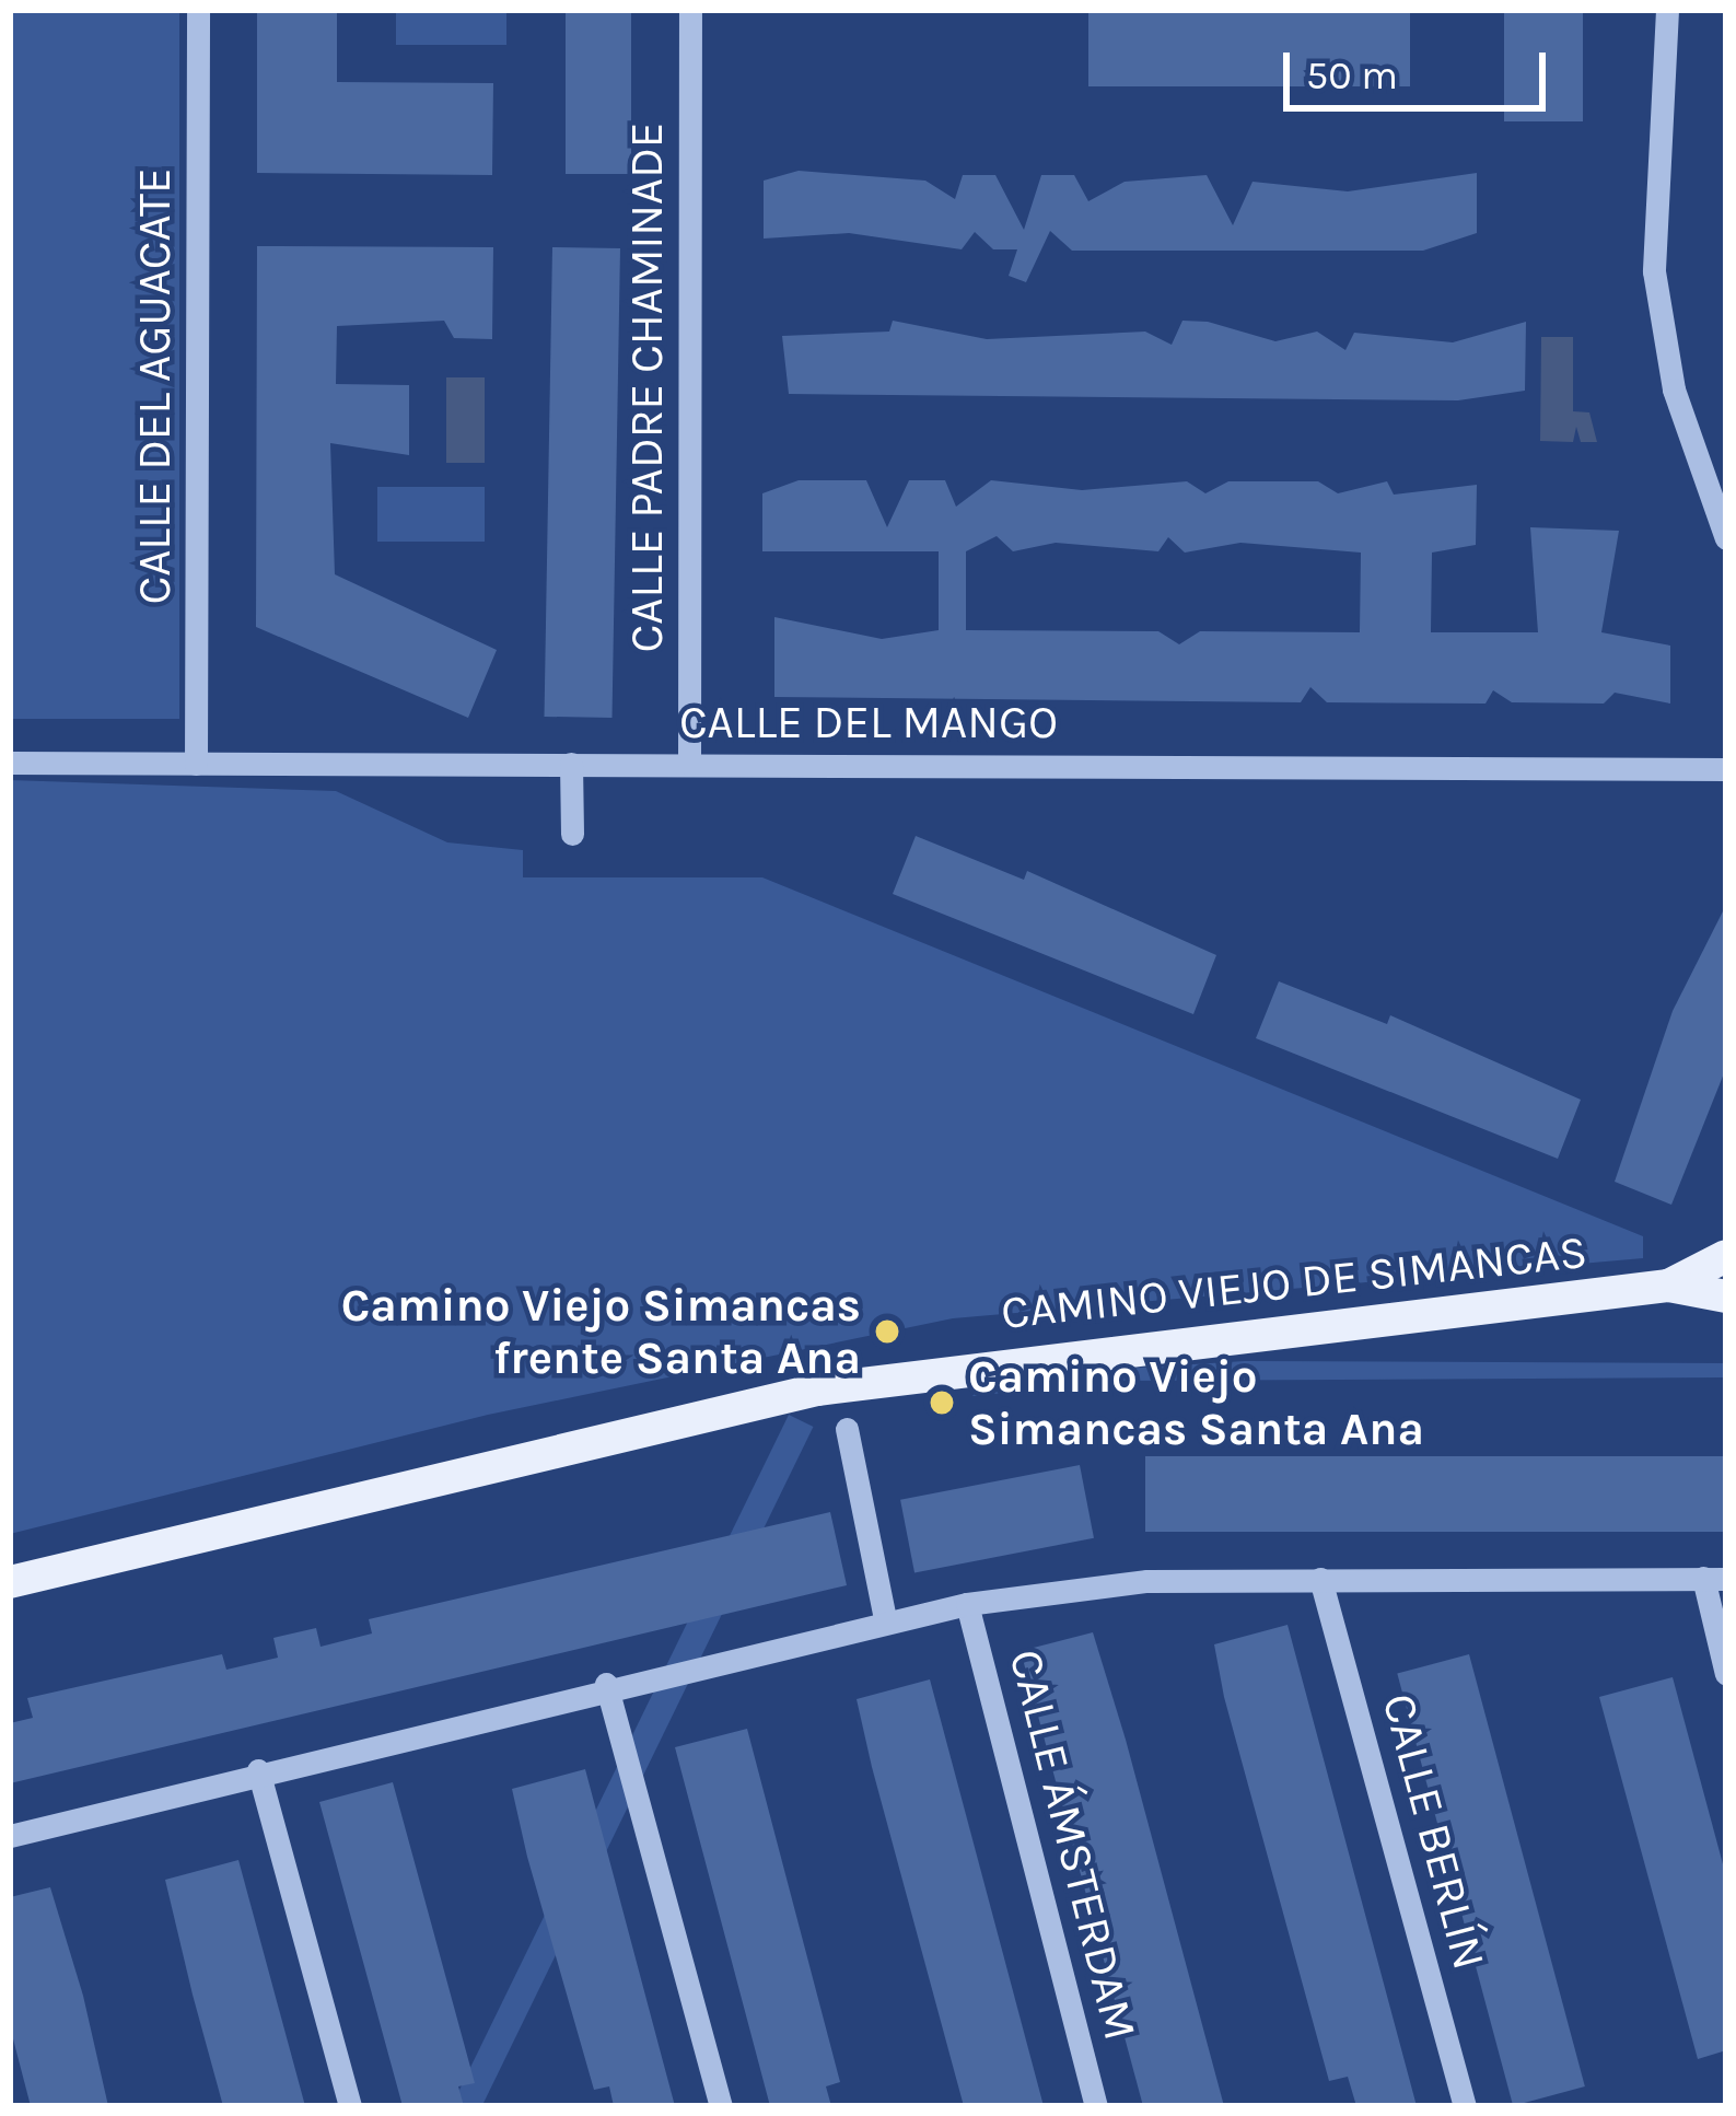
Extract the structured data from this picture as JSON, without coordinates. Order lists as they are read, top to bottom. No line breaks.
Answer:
{"streets":{"main road":["CAMINO VIEJO DE SIMANCAS"],"street":["CALLE DEL AGUACATE","CALLE PADRE CHAMINADE","CALLE DEL MANGO","CALLE BERLÍN","CALLE ÁMSTERDAM"]},"crossings":[["CALLE DEL AGUACATE","CALLE DEL MANGO"],["CALLE PADRE CHAMINADE","CALLE DEL MANGO"],["CALLE BERLÍN","CALLE ÁMSTERDAM"]],"places":["Camino Viejo Simancas frente Santa Ana","Camino Viejo Simancas Santa Ana"],"scale_bar":"50 m"}
